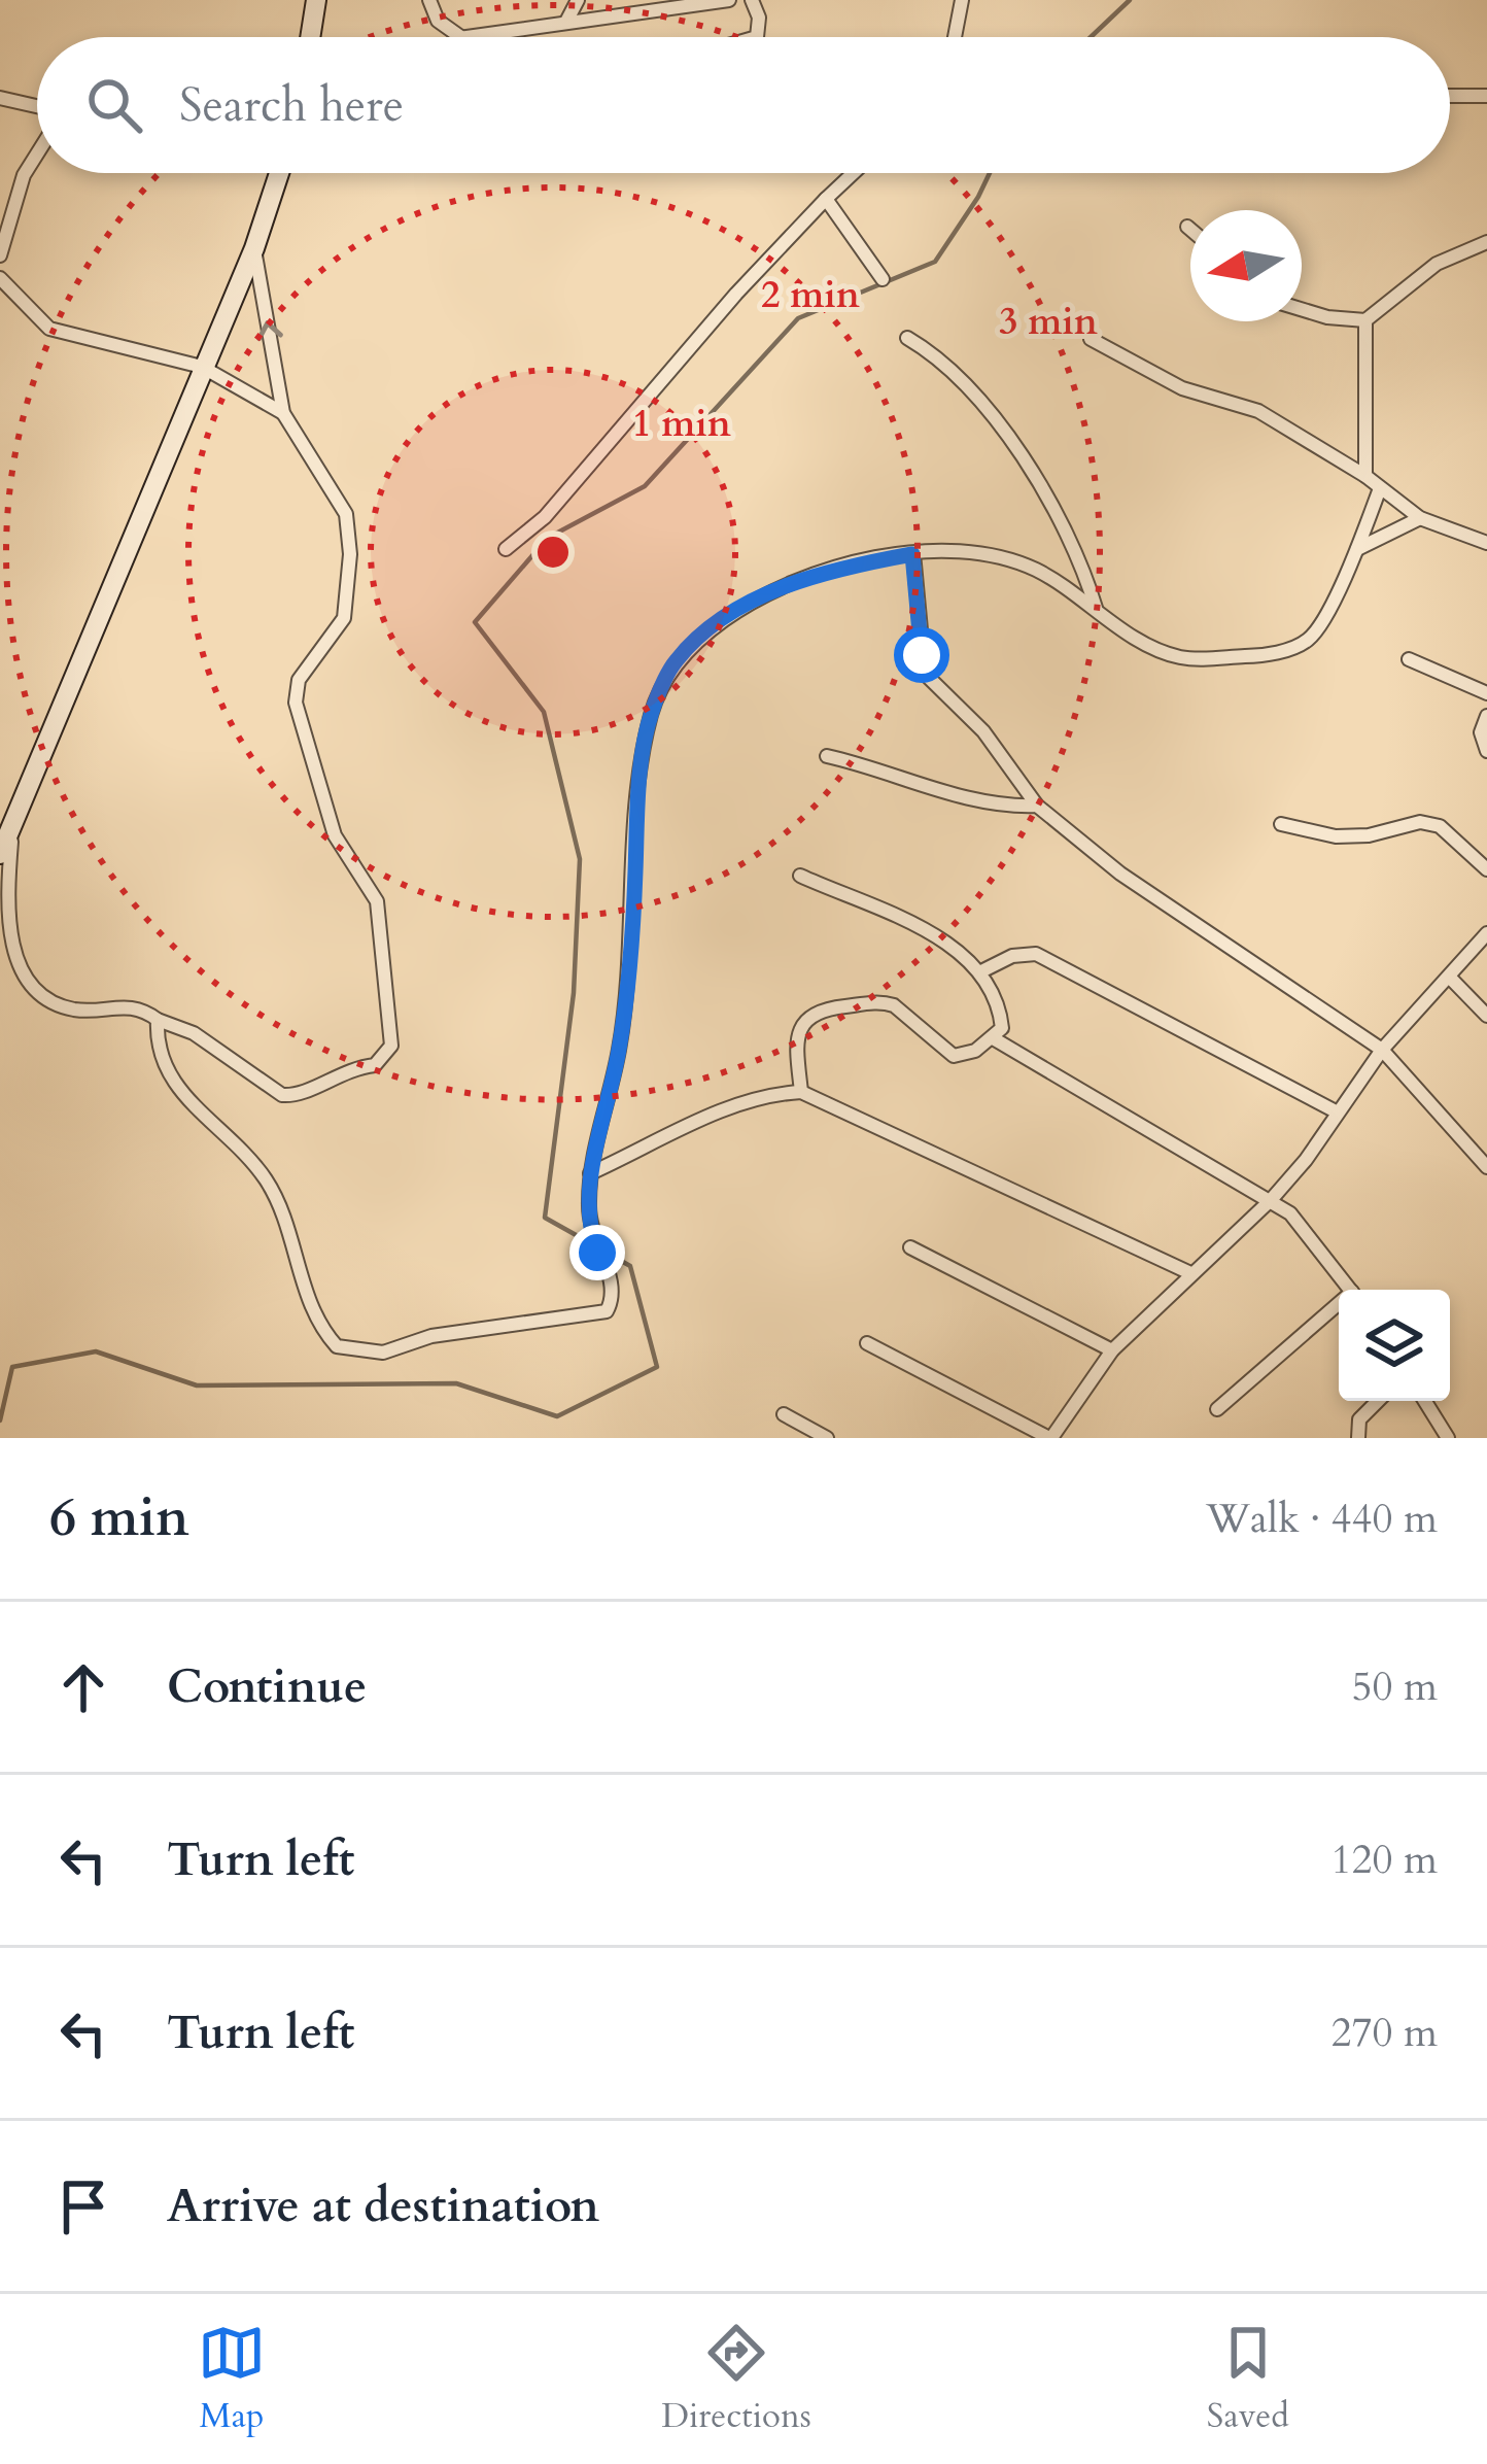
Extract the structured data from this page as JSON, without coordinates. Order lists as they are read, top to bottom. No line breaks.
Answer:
{"north":"left","page":{"search":"Search here","heading":["6 min","Walk · 440 m"],"list":[["Continue","50 m"],["Turn left","120 m"],["Turn left","270 m"],"Arrive at destination"],"nav":["Map","Directions","Saved"]},"rings":["2 min","3 min","1 min"]}
